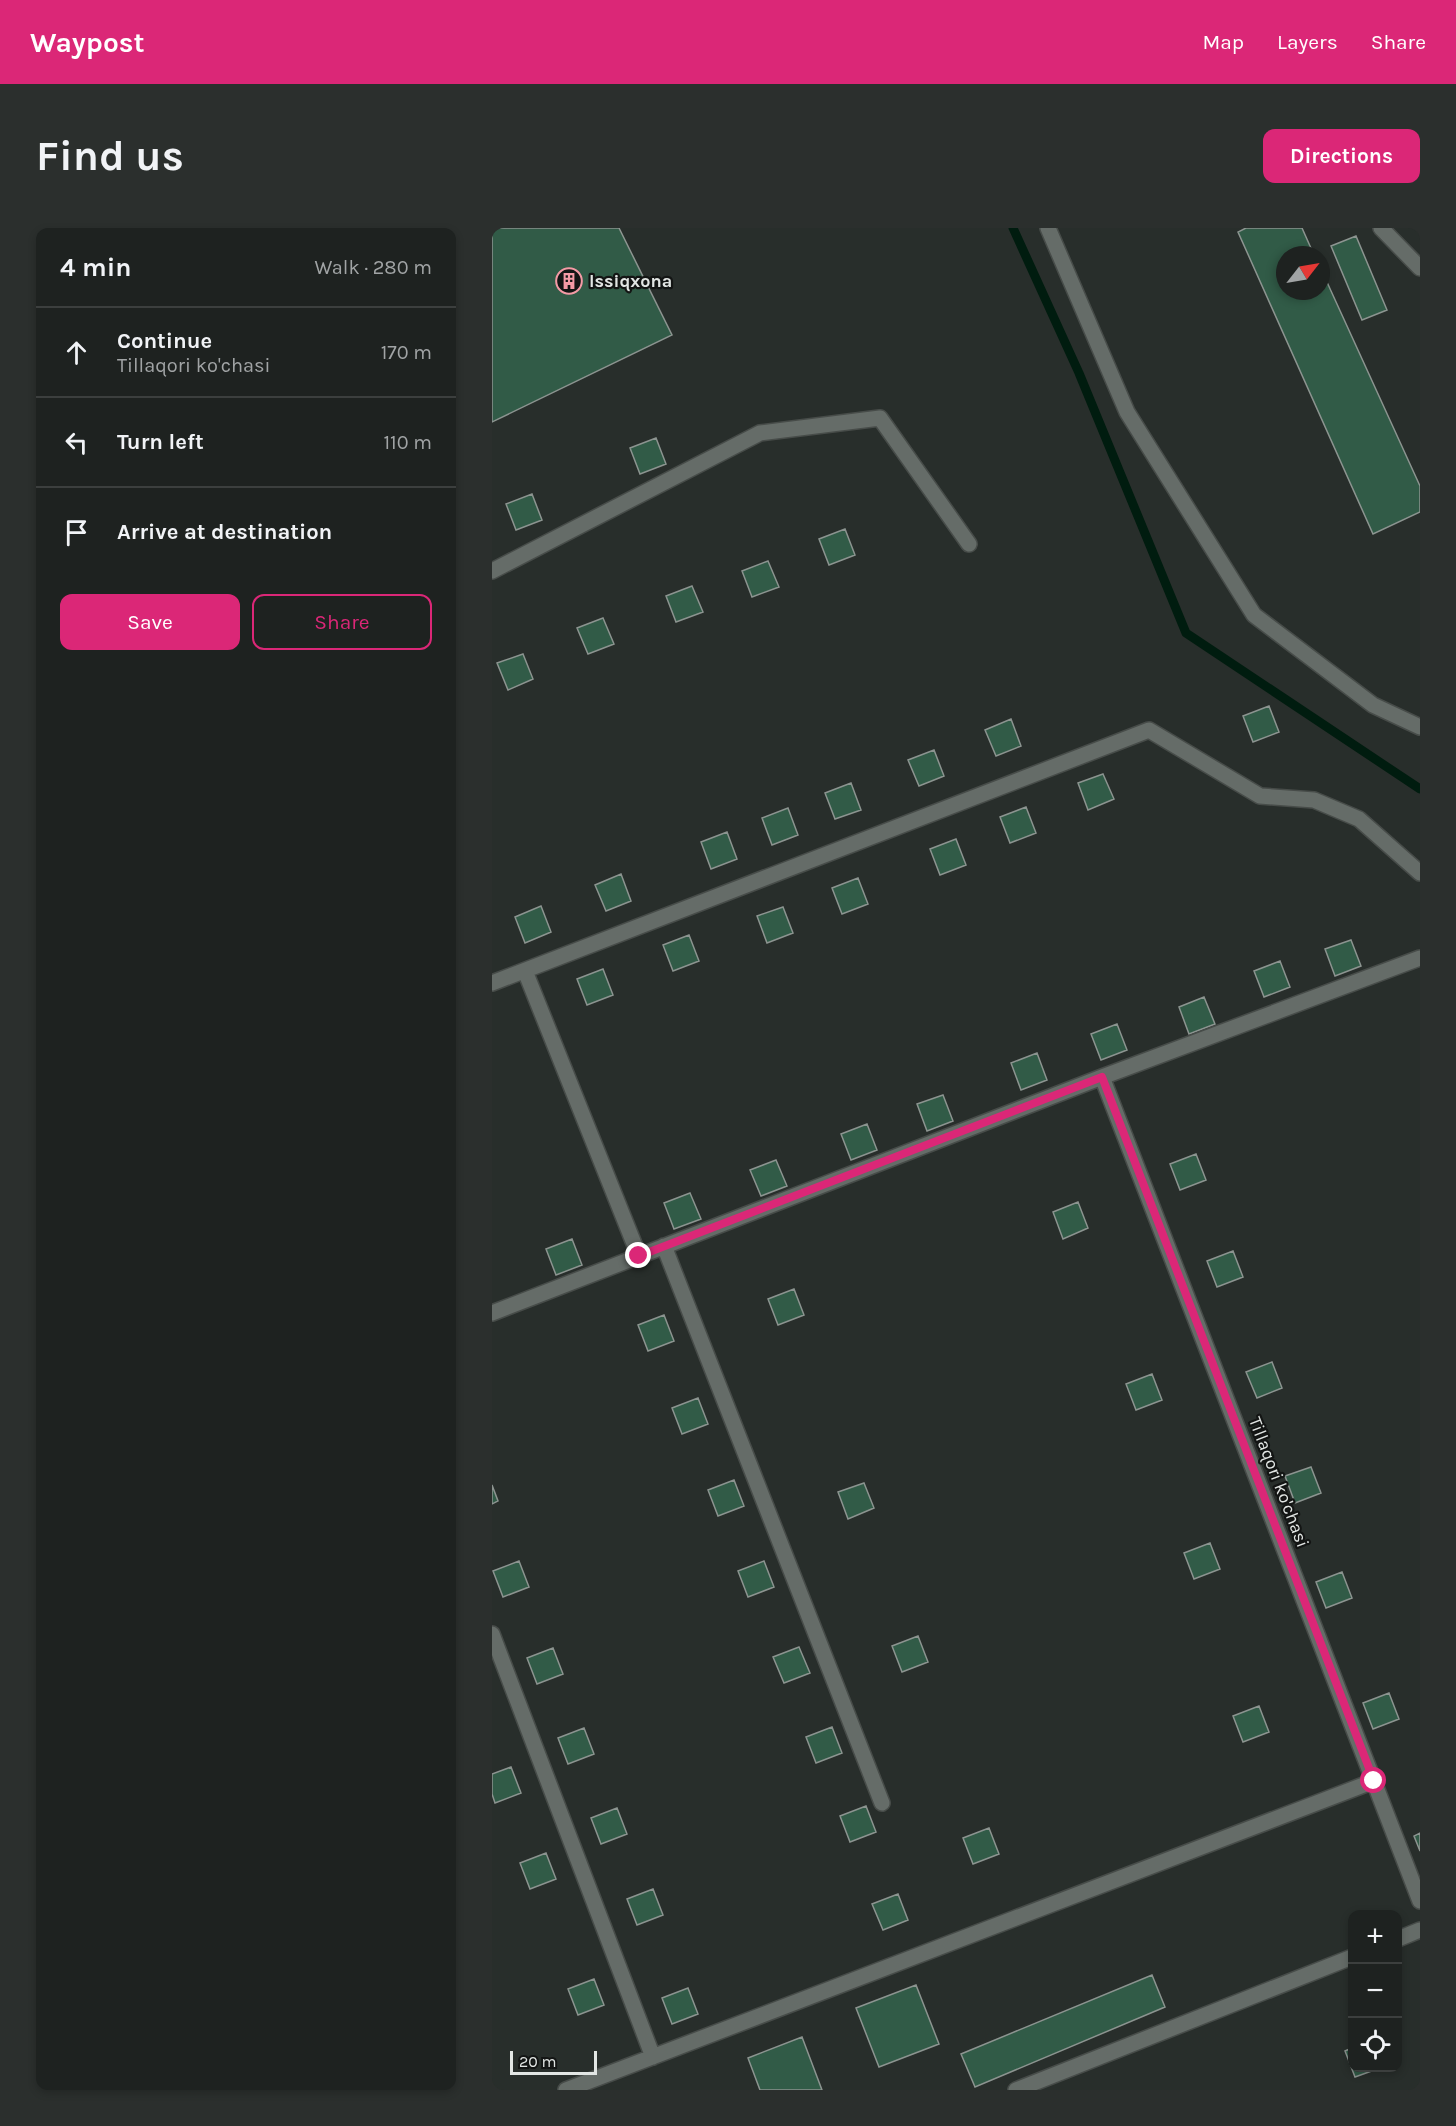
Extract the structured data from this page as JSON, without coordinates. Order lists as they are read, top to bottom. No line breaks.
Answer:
{"streets":{"street":["Tillaqori ko'chasi"]},"places":{"building":["Issiqxona"]},"scale_bar":"20 m","north":"top right","page":{"header":"Waypost","nav":["Map","Layers","Share"],"buttons":["Directions",["Save","Share"]],"title":"Find us","heading":["4 min","Walk · 280 m"],"list":[["Continue","Tillaqori ko'chasi","170 m"],["Turn left","110 m"],"Arrive at destination"],"map_buttons":["+","−"],"scale":"20 m"}}
